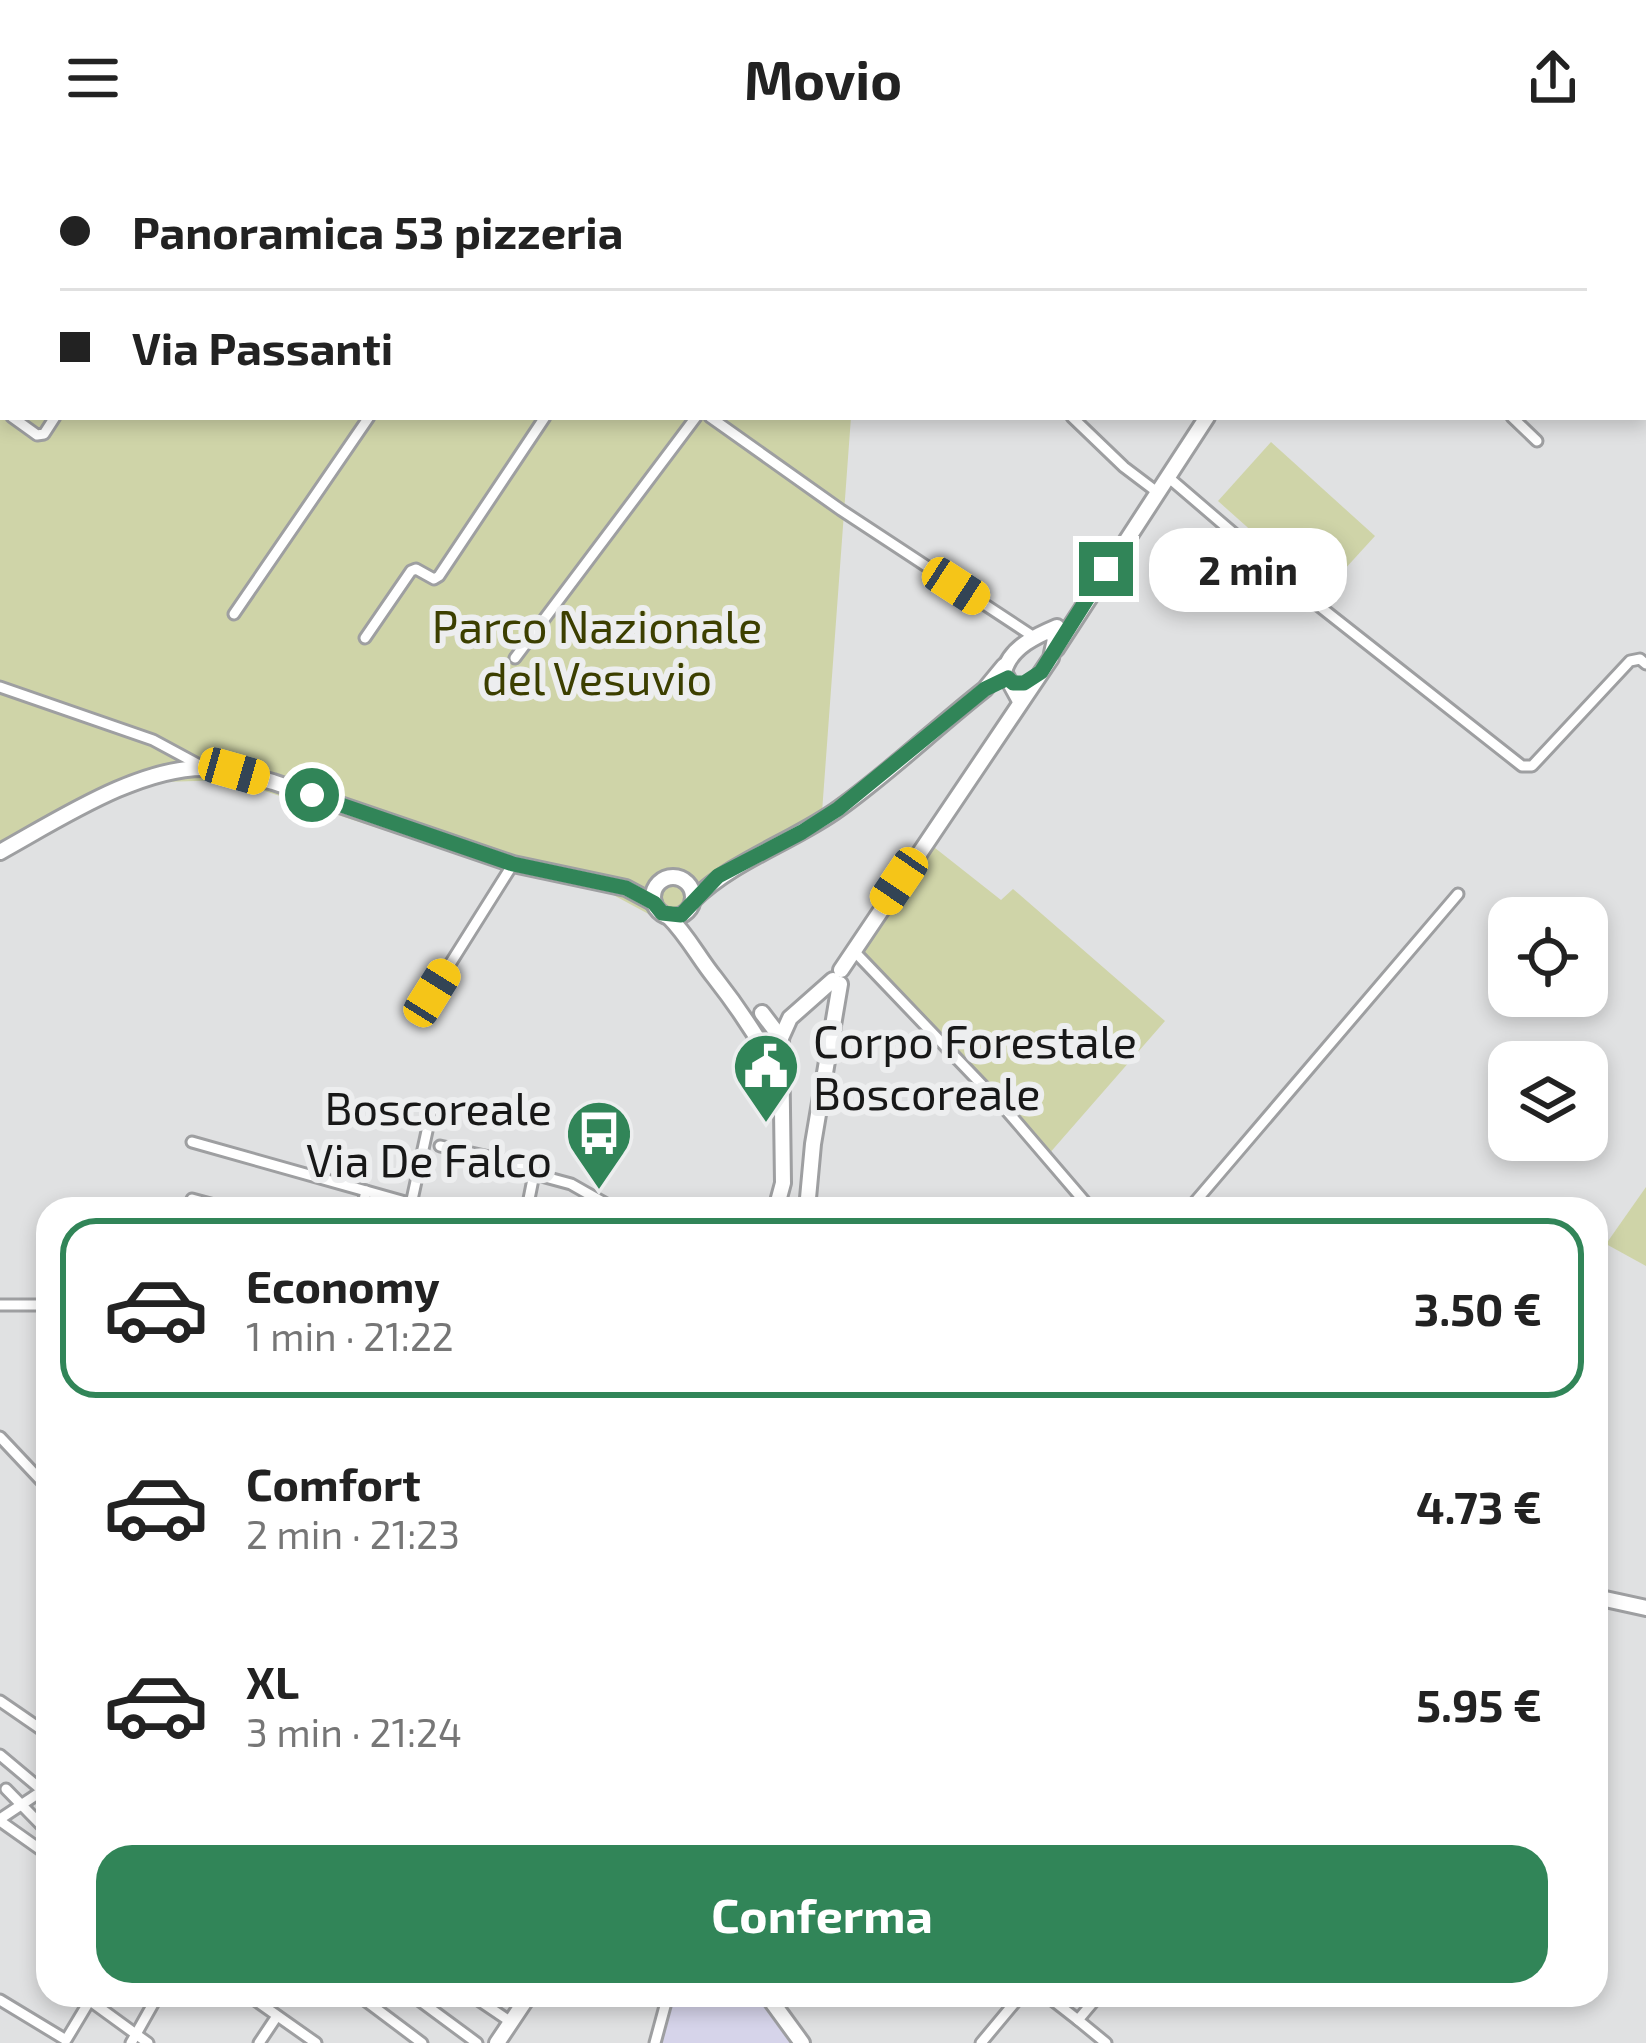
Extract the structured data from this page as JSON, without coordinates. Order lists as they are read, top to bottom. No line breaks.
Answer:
{"parks":["Parco Nazionale del Vesuvio"],"places":{"public building":["Corpo Forestale Boscoreale"],"bus stop":["Boscoreale Via De Falco"]},"page":{"header":"Movio","banner":["Panoramica 53 pizzeria","Via Passanti"],"bubble":"2 min","list":[{"name":"Economy","note":"1 min · 21:22","value":"3.50 €"},{"name":"Comfort","note":"2 min · 21:23","value":"4.73 €"},{"name":"XL","note":"3 min · 21:24","value":"5.95 €"}],"buttons":"Conferma"}}
